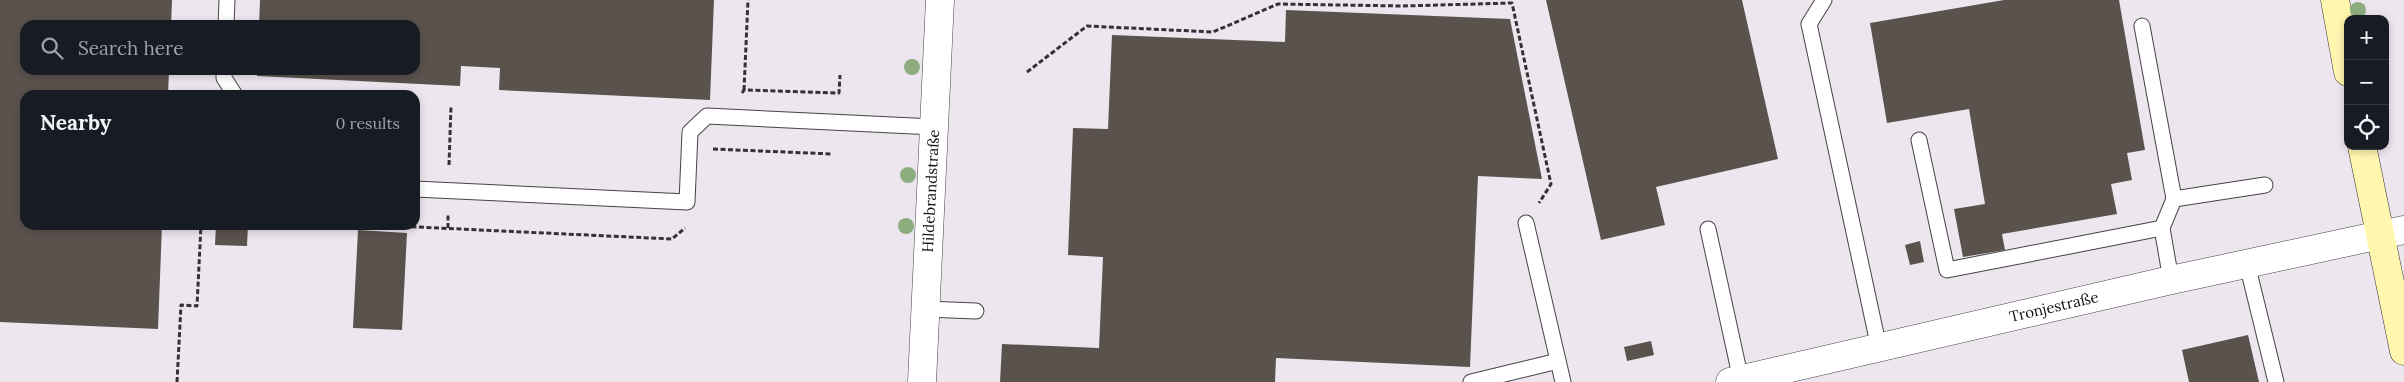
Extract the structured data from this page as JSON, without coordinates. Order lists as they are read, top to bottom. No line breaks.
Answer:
{"streets":{"street":["Hildebrandstraße","Tronjestraße"]},"page":{"map_buttons":["+","−"],"search":"Search here","heading":["Nearby","0 results"]}}
